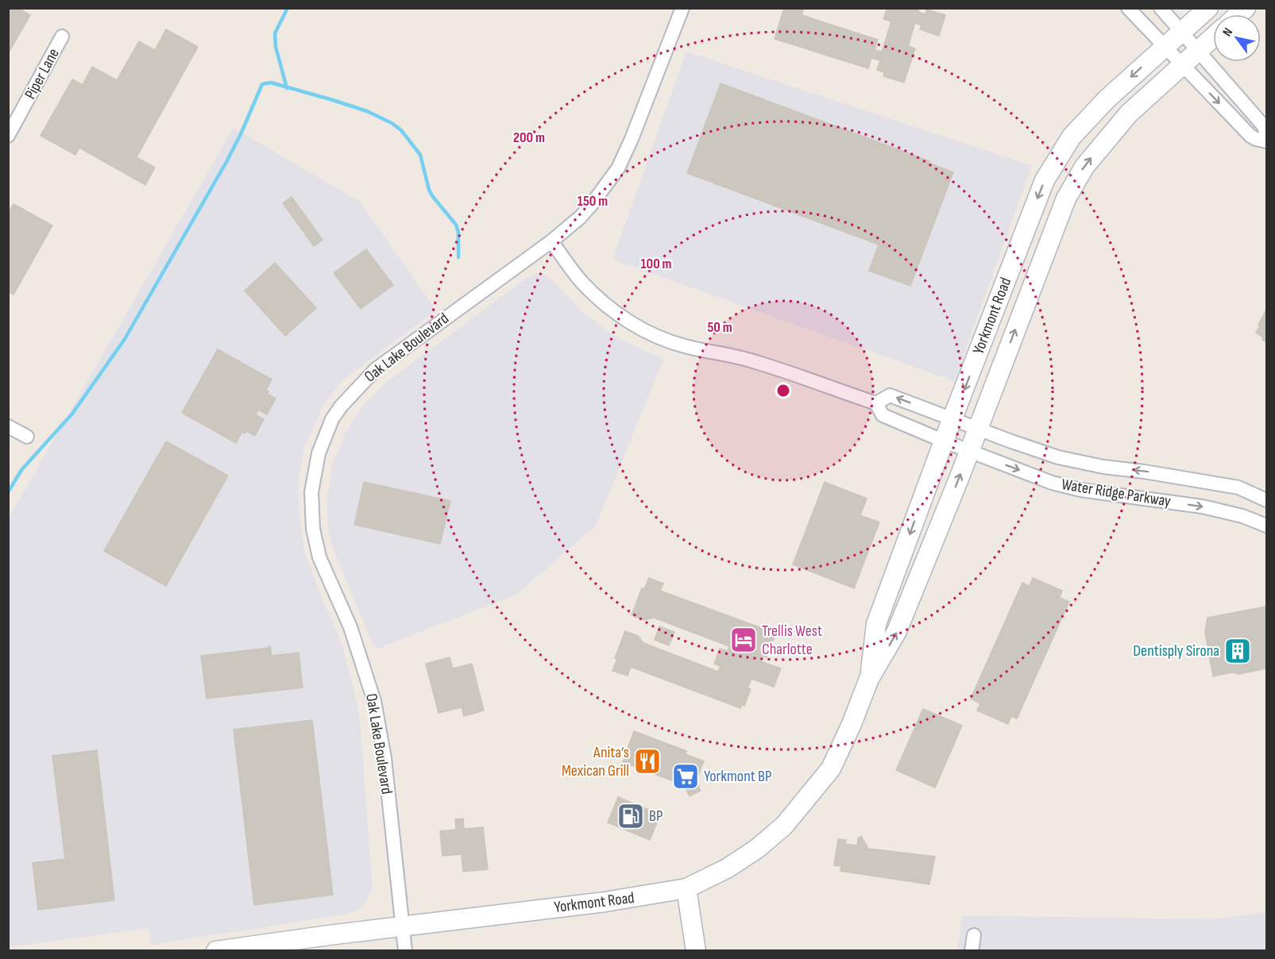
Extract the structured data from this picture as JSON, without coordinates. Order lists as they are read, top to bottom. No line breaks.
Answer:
{"streets":{"street":["Piper Lane","Yorkmont Road","Oak Lake Boulevard","Water Ridge Parkway"]},"crossings":[["Yorkmont Road","Oak Lake Boulevard"],["Yorkmont Road","Water Ridge Parkway"]],"places":{"hotel":["Trellis West Charlotte"],"building":["Dentisply Sirona"],"restaurant":["Anita’s Mexican Grill"],"supermarket":["Yorkmont BP"],"fuel station":["BP"]},"north":"top left","rings":["200 m","150 m","100 m","50 m"]}
